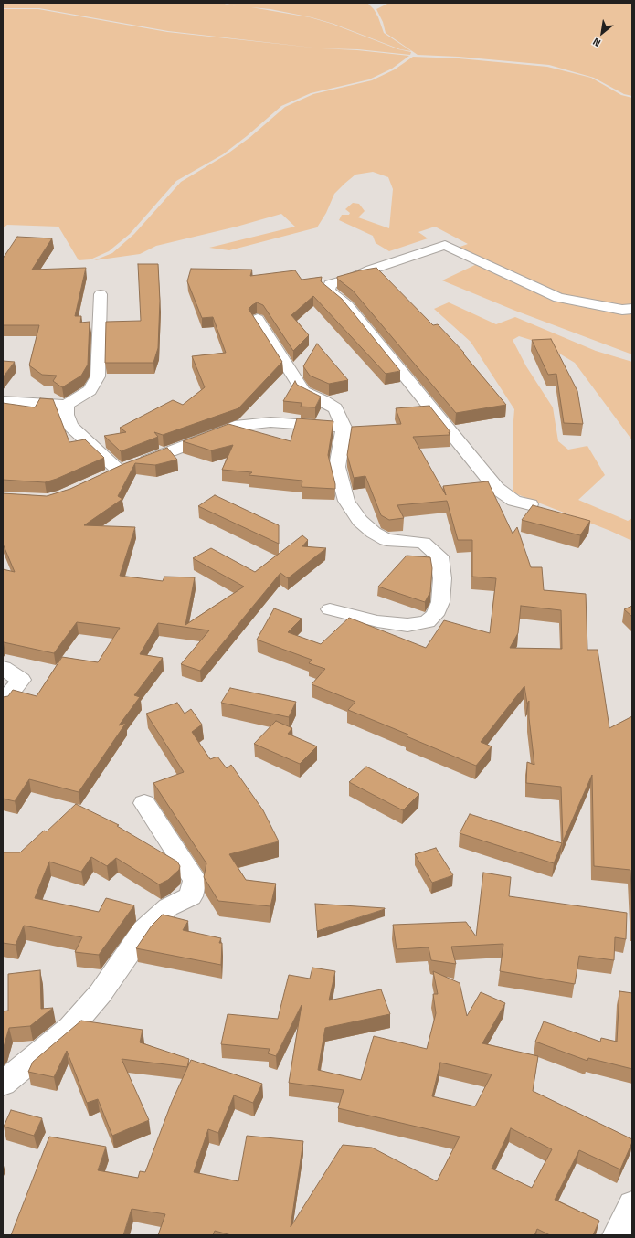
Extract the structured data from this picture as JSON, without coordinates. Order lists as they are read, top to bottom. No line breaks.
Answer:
{"north":"bottom left"}
